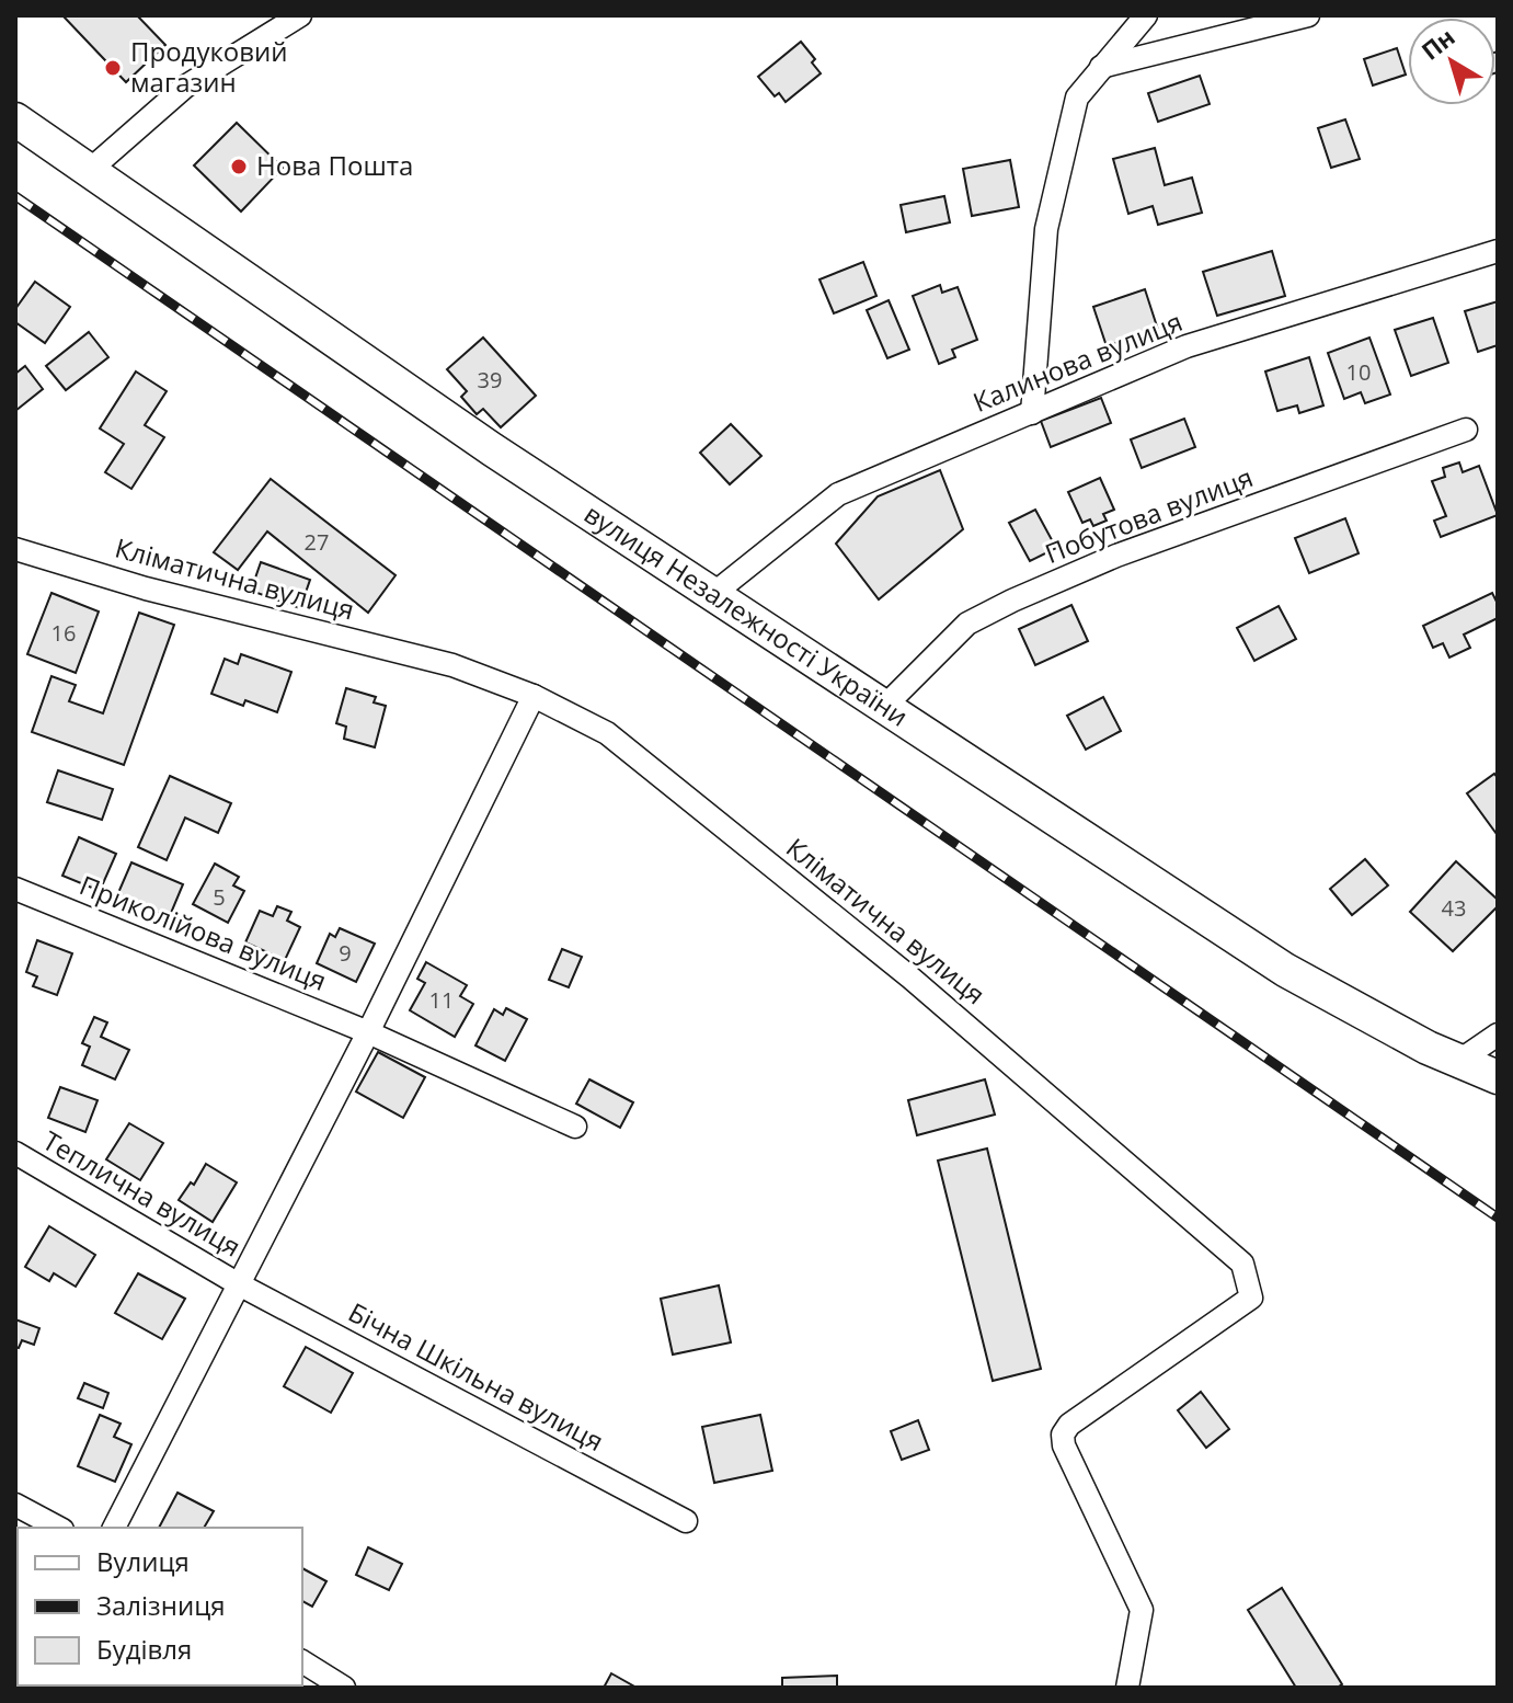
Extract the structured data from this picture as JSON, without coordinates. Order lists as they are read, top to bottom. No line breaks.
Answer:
{"streets":{"main road":["вулиця Незалежності України"],"street":["Калинова вулиця","Побутова вулиця","Кліматична вулиця","Приколійова вулиця","Теплична вулиця","Бічна Шкільна вулиця"]},"crossings":[["Калинова вулиця","вулиця Незалежності України"],["Побутова вулиця","вулиця Незалежності України"],["Теплична вулиця","Бічна Шкільна вулиця"]],"places":["Продуковий магазин","Нова Пошта"],"house_numbers":["10","39","27","16","5","43","9","11"],"legend":["Вулиця","Залізниця","Будівля"],"north":"top left"}
